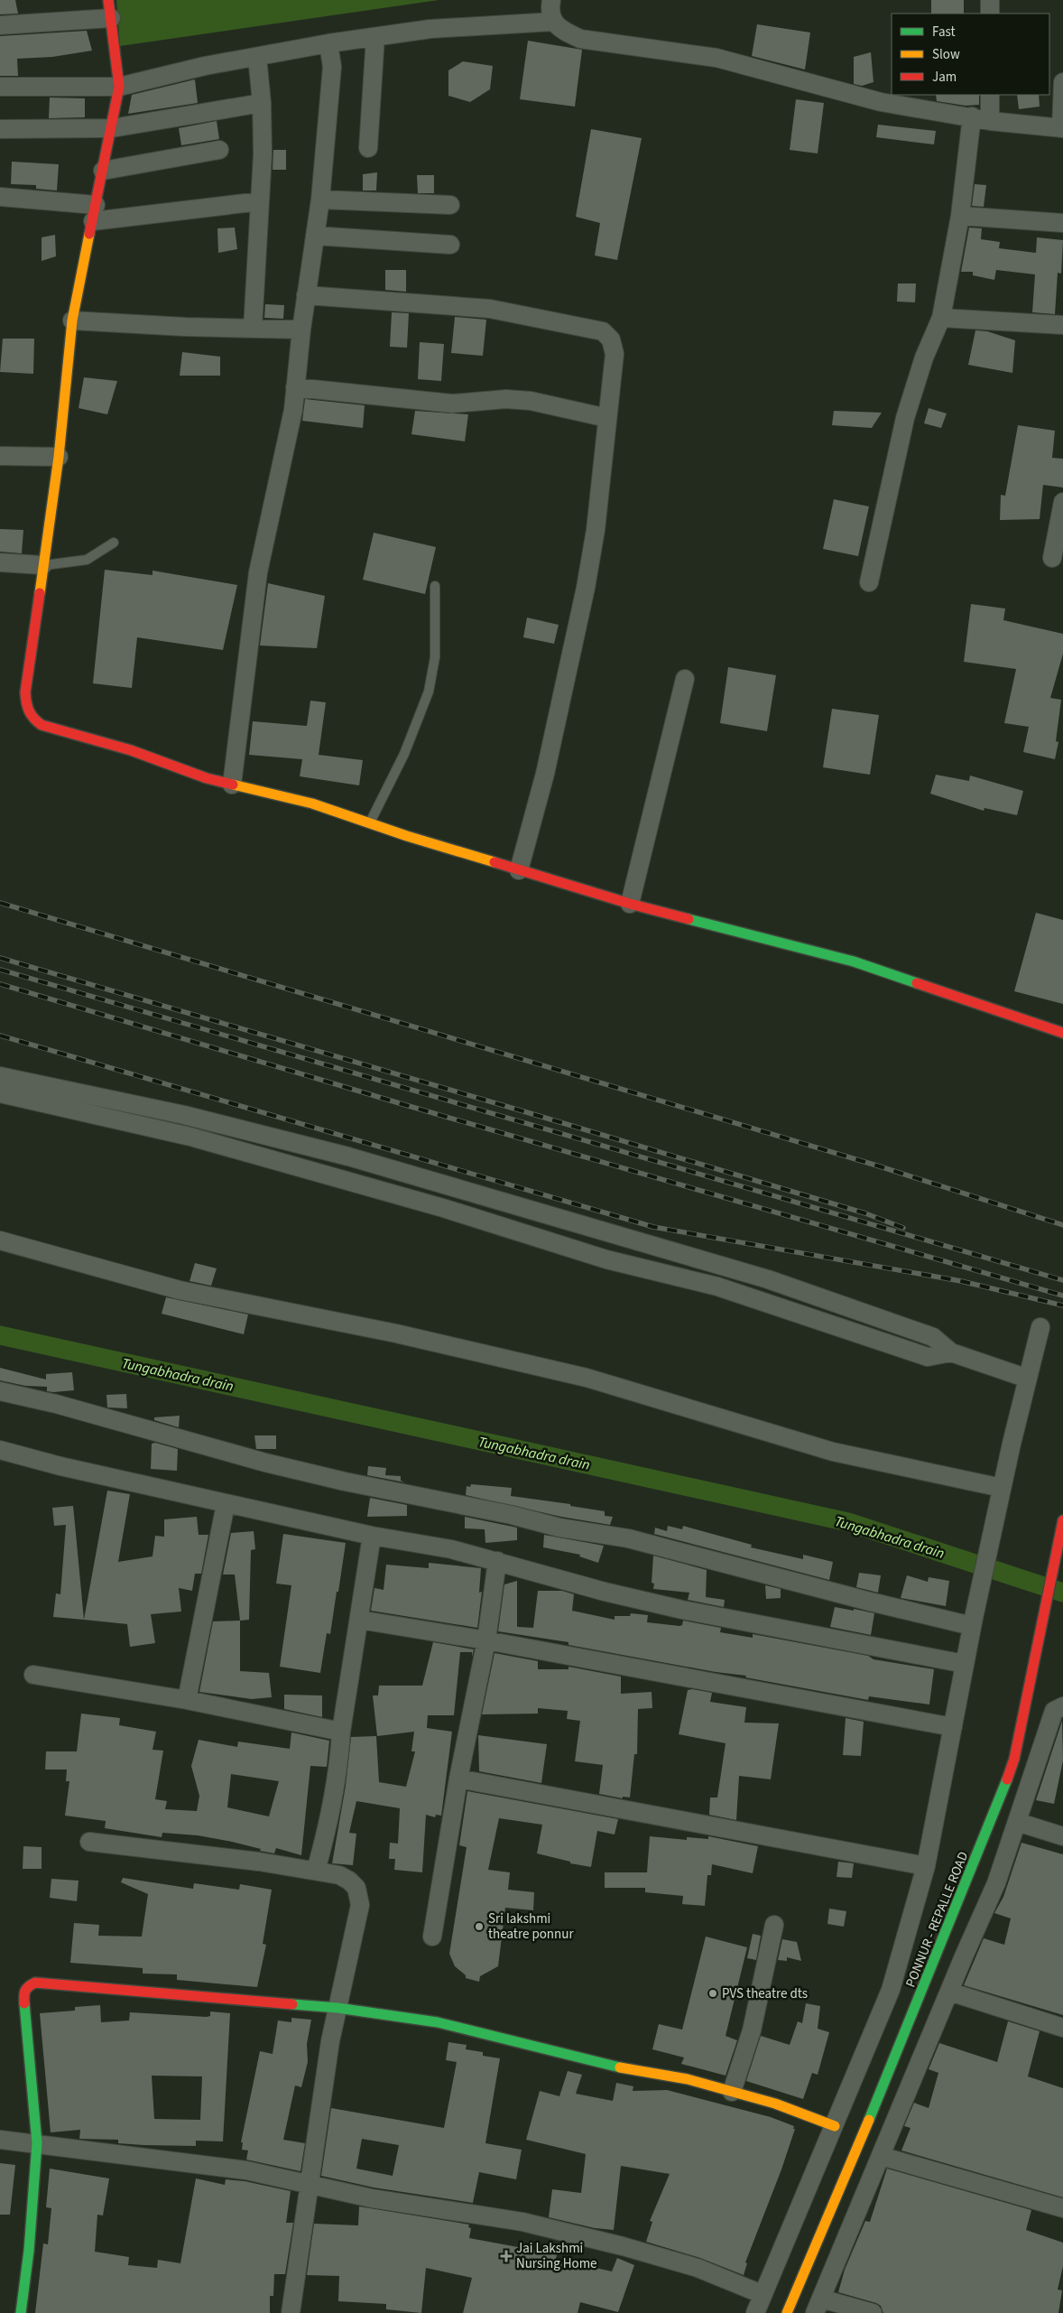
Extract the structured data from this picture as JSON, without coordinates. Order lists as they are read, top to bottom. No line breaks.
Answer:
{"streets":{"street":["PONNUR - REPALLE ROAD"]},"water":["Tungabhadra drain"],"places":{"other":["Sri lakshmi theatre ponnur","PVS theatre dts"],"health":["Jai Lakshmi Nursing Home"]},"legend":["Fast","Slow","Jam"]}
